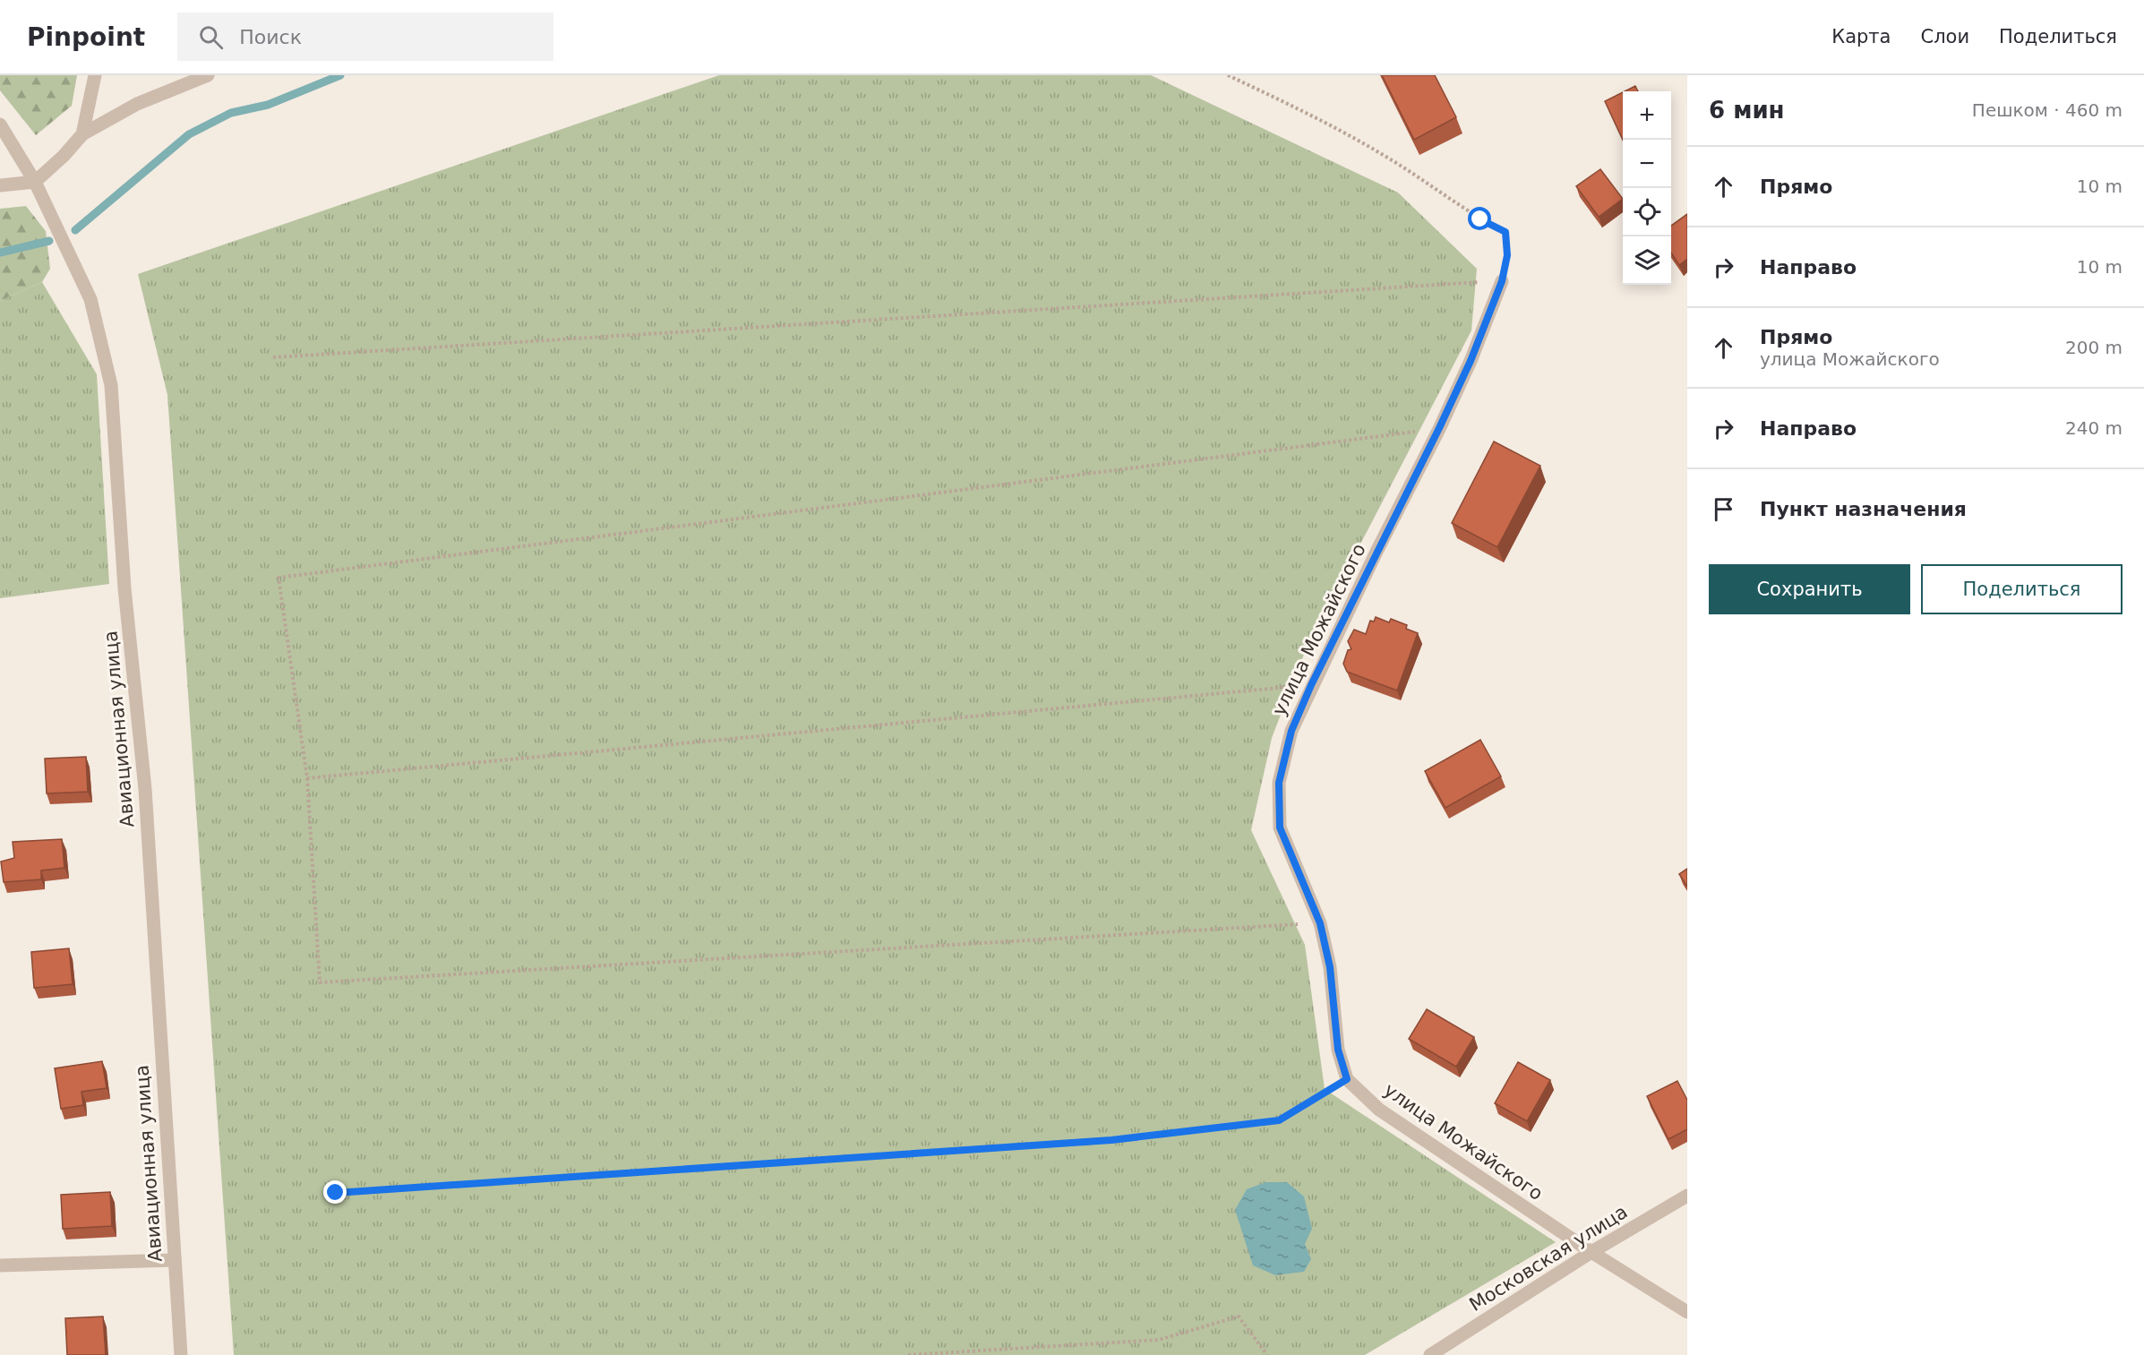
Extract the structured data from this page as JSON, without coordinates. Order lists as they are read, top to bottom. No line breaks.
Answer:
{"streets":{"street":["улица Можайского","Авиационная улица","Московская улица"]},"crossings":[["улица Можайского","Московская улица"]],"page":{"header":"Pinpoint","search":"Поиск","nav":["Карта","Слои","Поделиться"],"heading":["6 мин","Пешком · 460 m"],"map_buttons":["+","−"],"list":[["Прямо","10 m"],["Направо","10 m"],["Прямо","улица Можайского","200 m"],["Направо","240 m"],"Пункт назначения"],"buttons":["Сохранить","Поделиться"]}}
